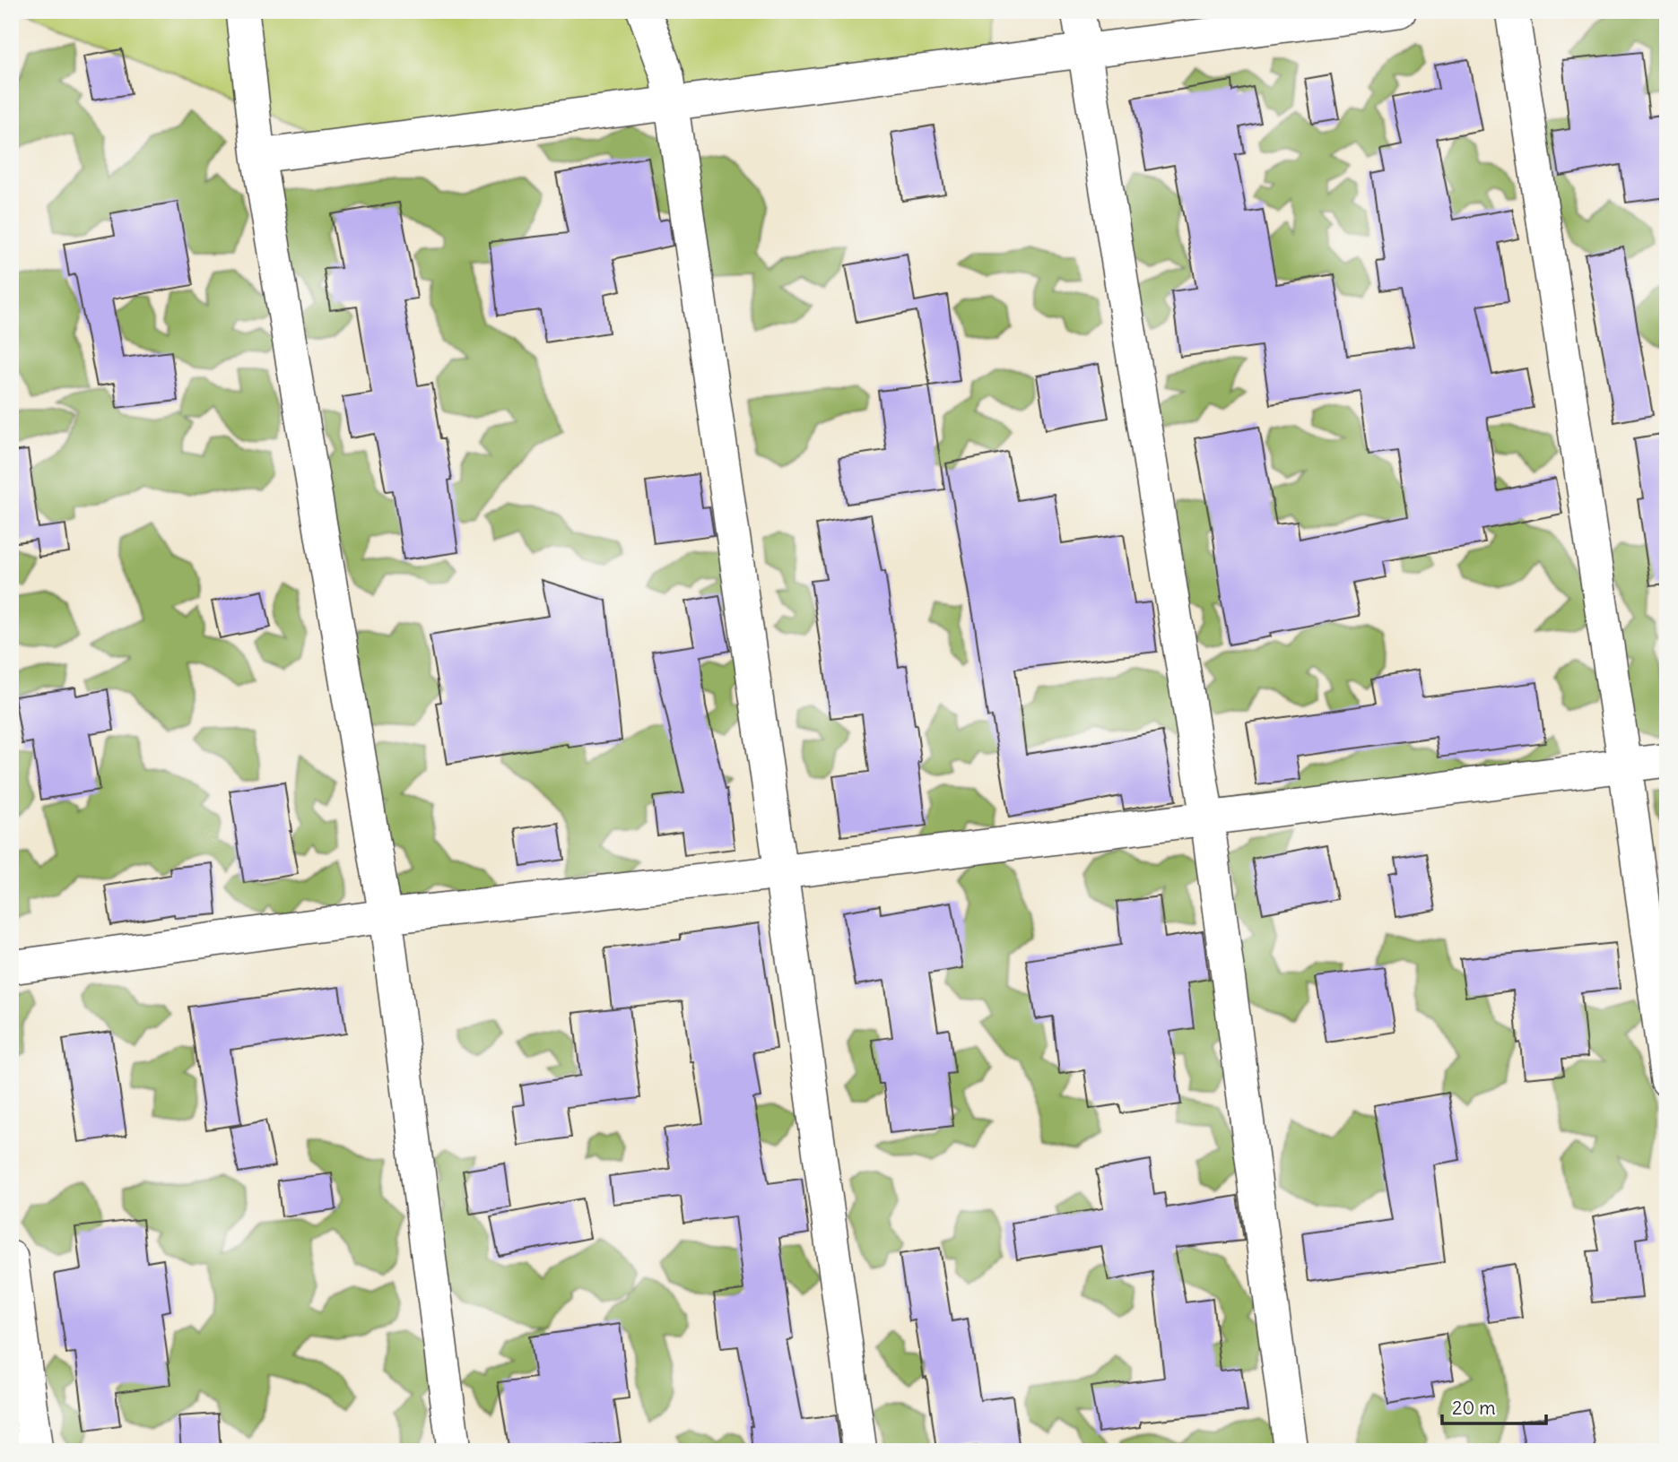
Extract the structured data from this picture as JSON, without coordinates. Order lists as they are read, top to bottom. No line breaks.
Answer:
{"scale_bar":"20 m"}
